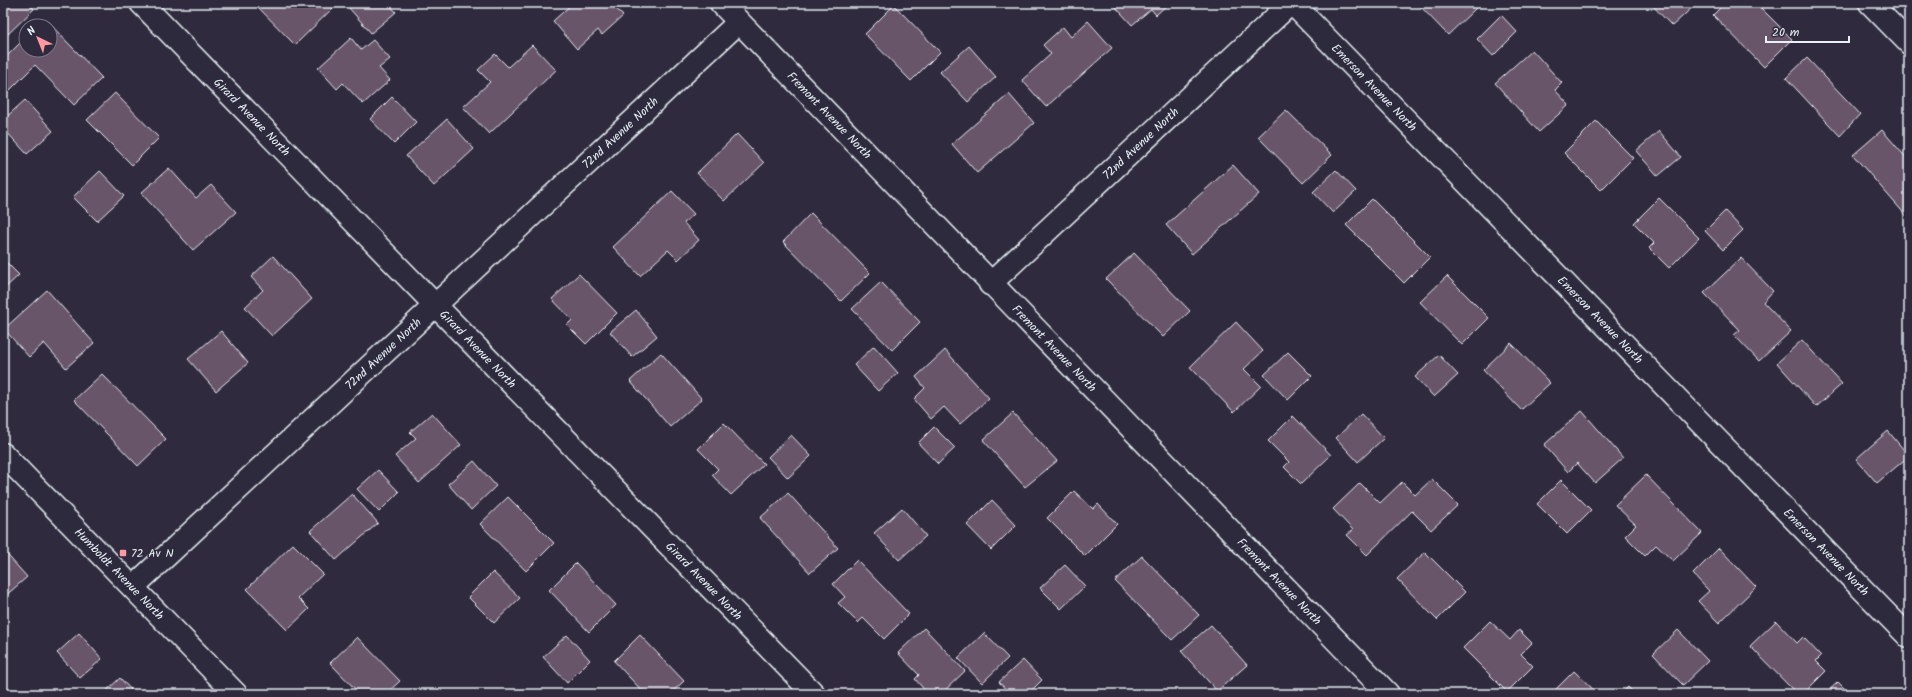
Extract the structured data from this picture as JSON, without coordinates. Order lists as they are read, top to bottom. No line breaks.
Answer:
{"streets":{"street":["Emerson Avenue North","Fremont Avenue North","Girard Avenue North","72nd Avenue North","Humboldt Avenue North"]},"crossings":[["Emerson Avenue North","72nd Avenue North"],["Fremont Avenue North","72nd Avenue North"],["Girard Avenue North","72nd Avenue North"],["72nd Avenue North","Humboldt Avenue North"]],"places":{"transit":["72 Av N"]},"scale_bar":"20 m","north":"top left"}
